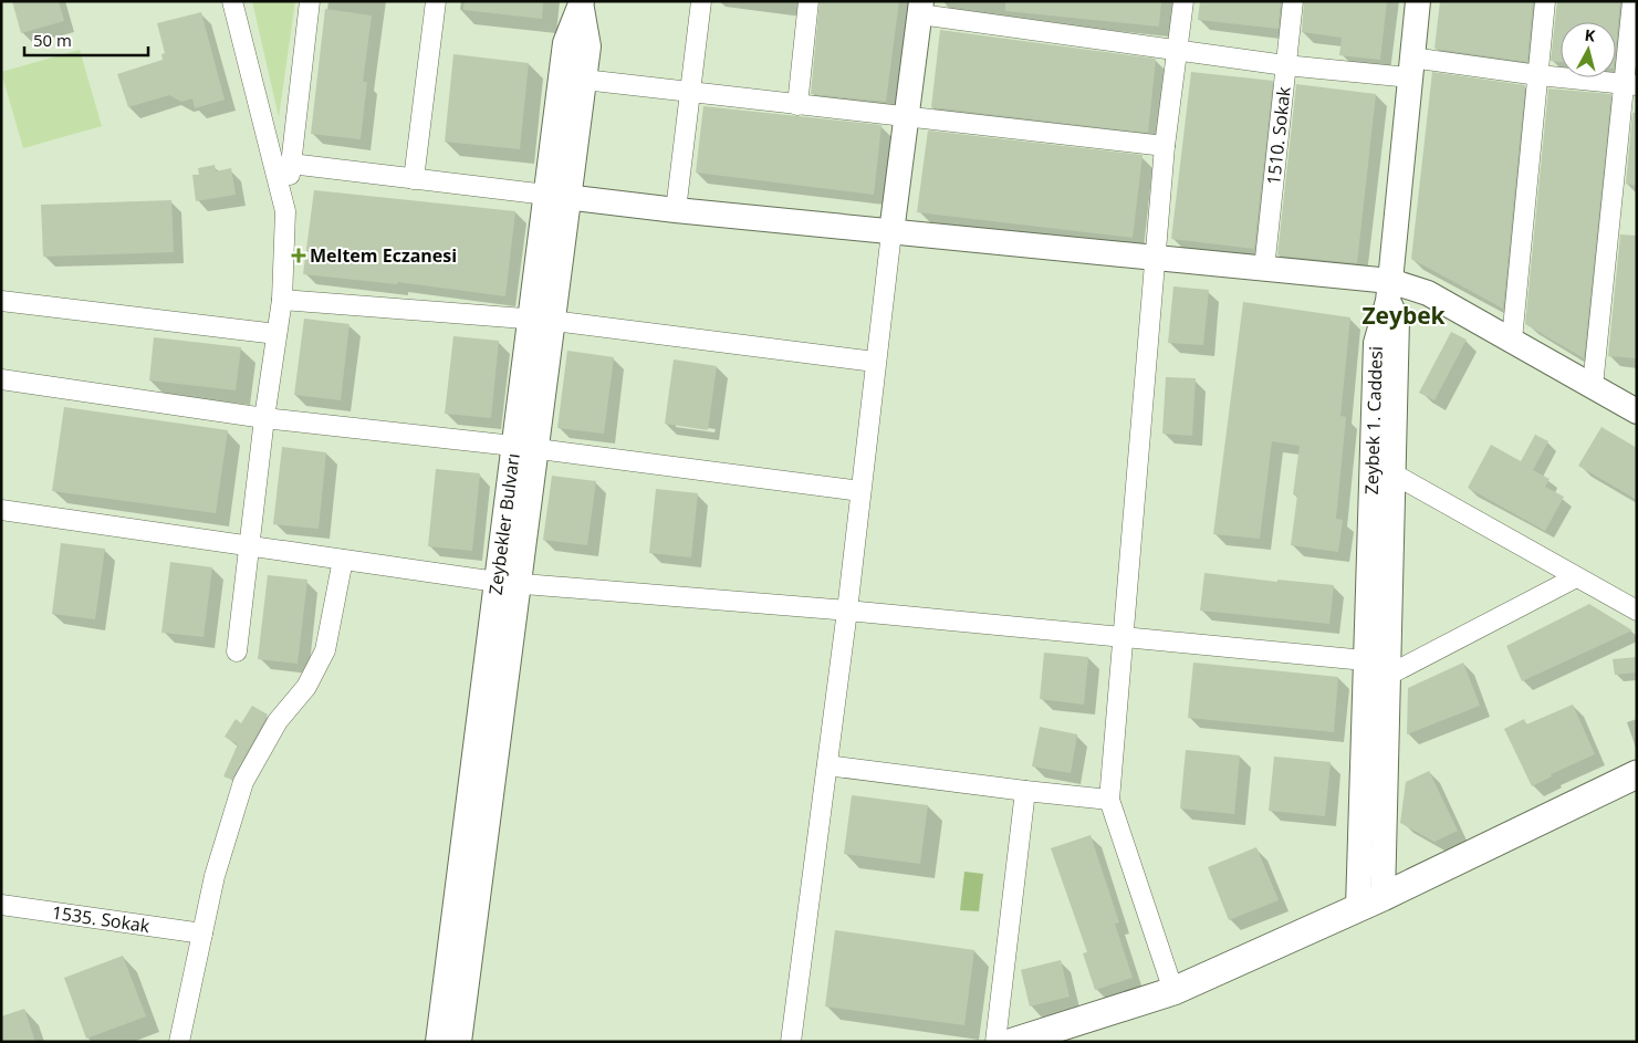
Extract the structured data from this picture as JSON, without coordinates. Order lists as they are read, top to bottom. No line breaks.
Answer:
{"streets":{"street":["1510. Sokak","Zeybek 1. Caddesi","Zeybekler Bulvarı","1535. Sokak"]},"districts":["Zeybek"],"places":{"health":["Meltem Eczanesi"]},"scale_bar":"50 m","north":"top"}
